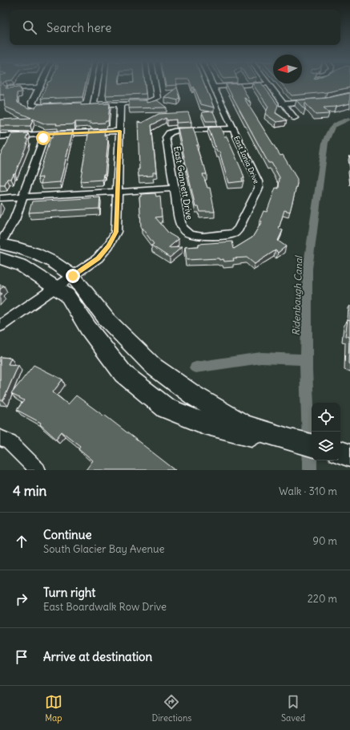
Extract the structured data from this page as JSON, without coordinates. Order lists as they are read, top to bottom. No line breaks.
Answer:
{"streets":{"street":["East Ionia Drive","East Gannett Drive"]},"crossings":[["East Ionia Drive","East Gannett Drive"]],"water":["Ridenbaugh Canal"],"north":"left","page":{"search":"Search here","heading":["4 min","Walk · 310 m"],"list":[["Continue","South Glacier Bay Avenue","90 m"],["Turn right","East Boardwalk Row Drive","220 m"],"Arrive at destination"],"nav":["Map","Directions","Saved"]}}
